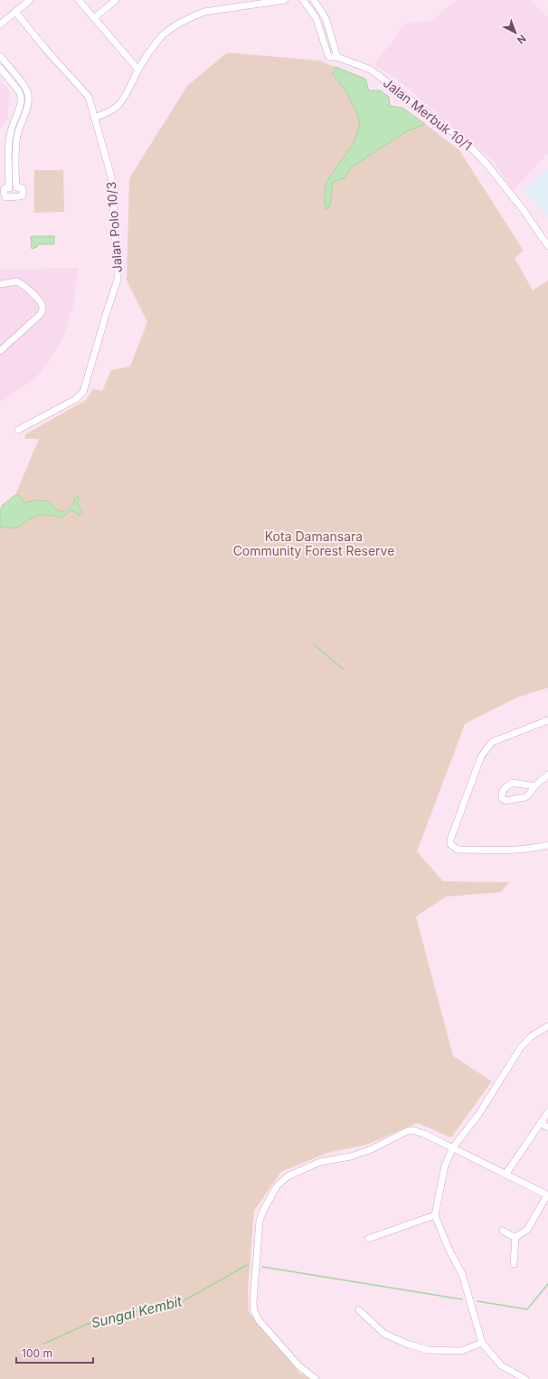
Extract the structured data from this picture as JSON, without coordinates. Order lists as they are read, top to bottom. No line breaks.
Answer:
{"streets":{"street":["Jalan Merbuk 10/1","Jalan Polo 10/3"]},"water":["Sungai Kembit"],"parks":["Kota Damansara Community Forest Reserve"],"scale_bar":"100 m","north":"bottom right"}
